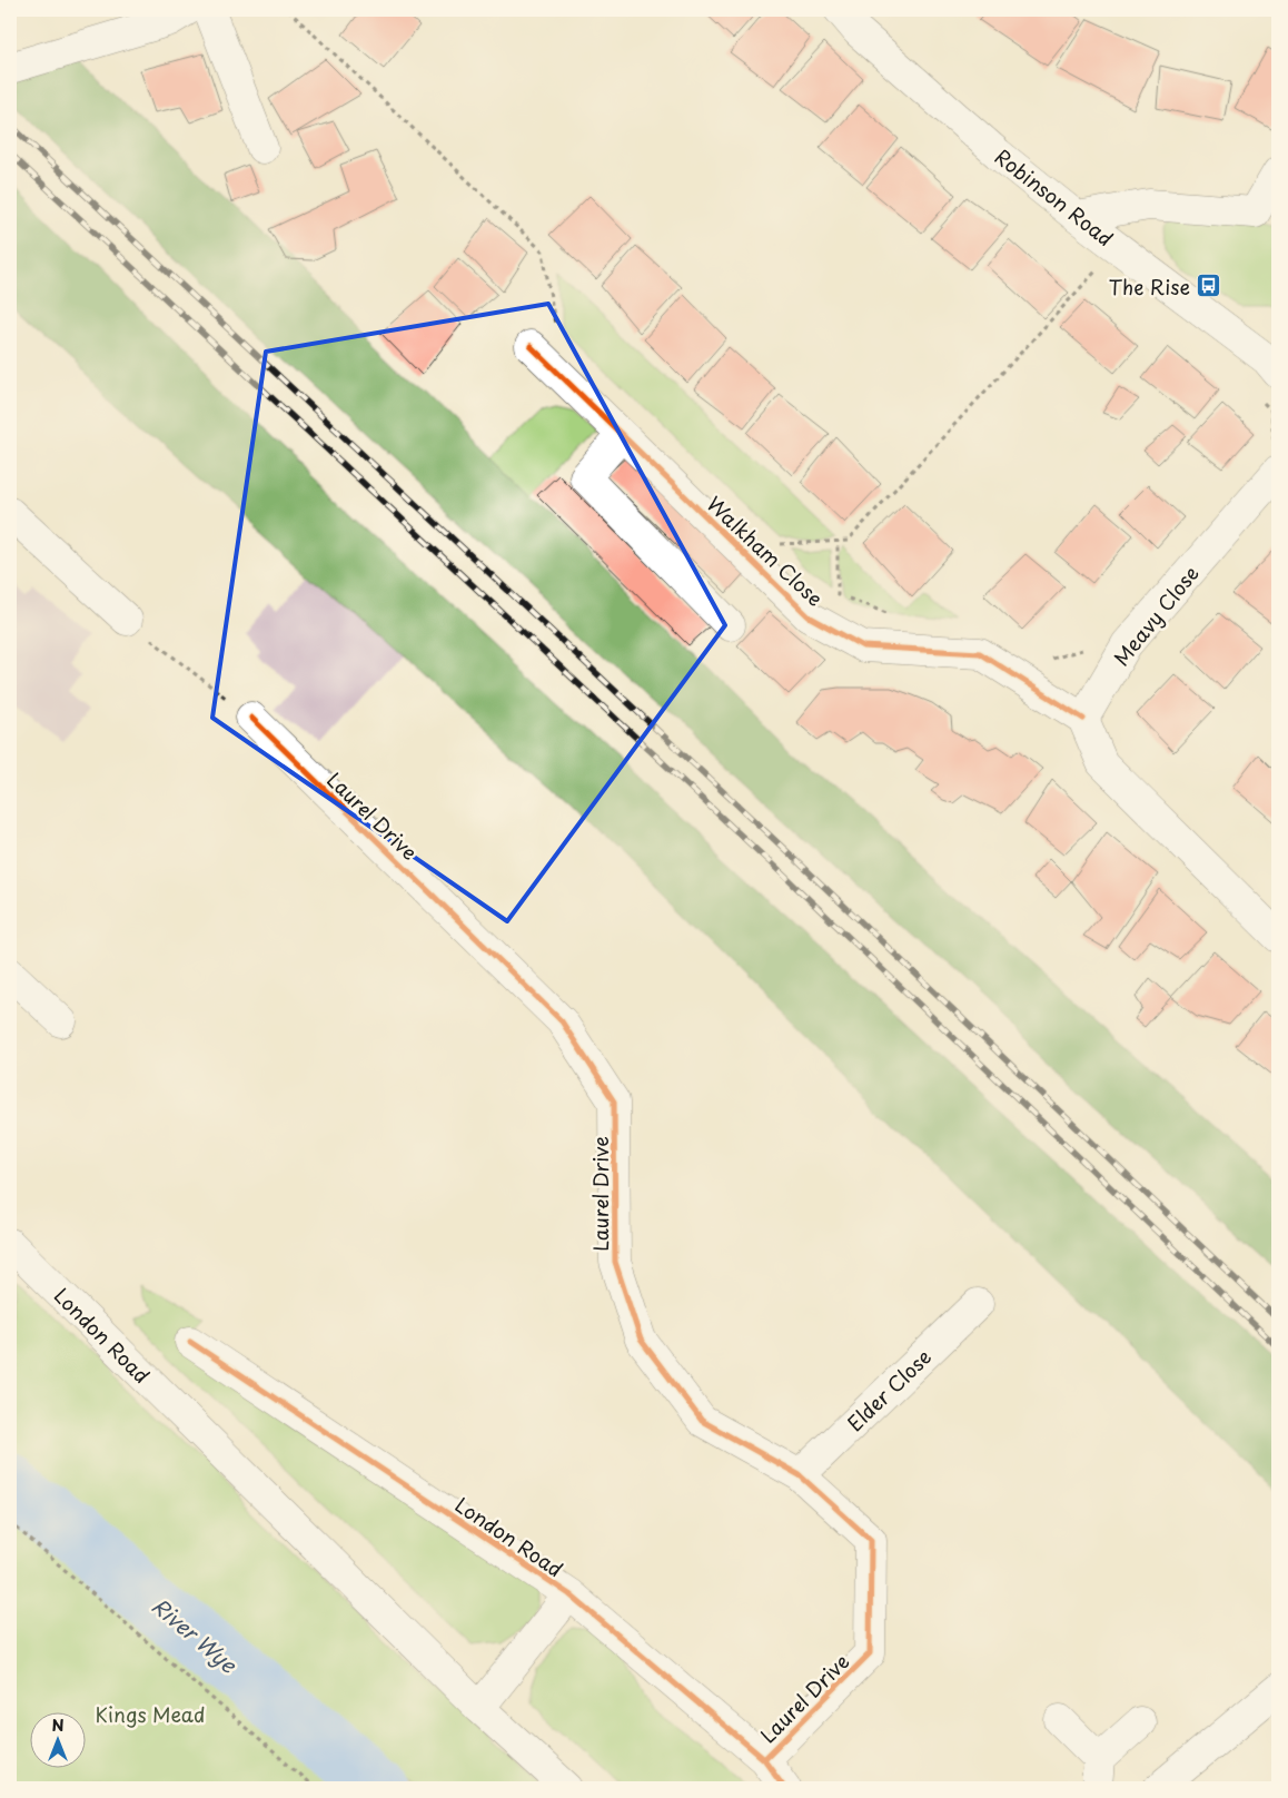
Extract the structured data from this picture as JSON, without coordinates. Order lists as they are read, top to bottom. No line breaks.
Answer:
{"streets":{"street":["Robinson Road","Walkham Close","Meavy Close","Laurel Drive","London Road","Elder Close"]},"crossings":[["Walkham Close","Meavy Close"],["Laurel Drive","London Road"],["Laurel Drive","Elder Close"]],"water":["River Wye"],"parks":["Kings Mead"],"places":{"bus stop":["The Rise"]},"north":"top"}
